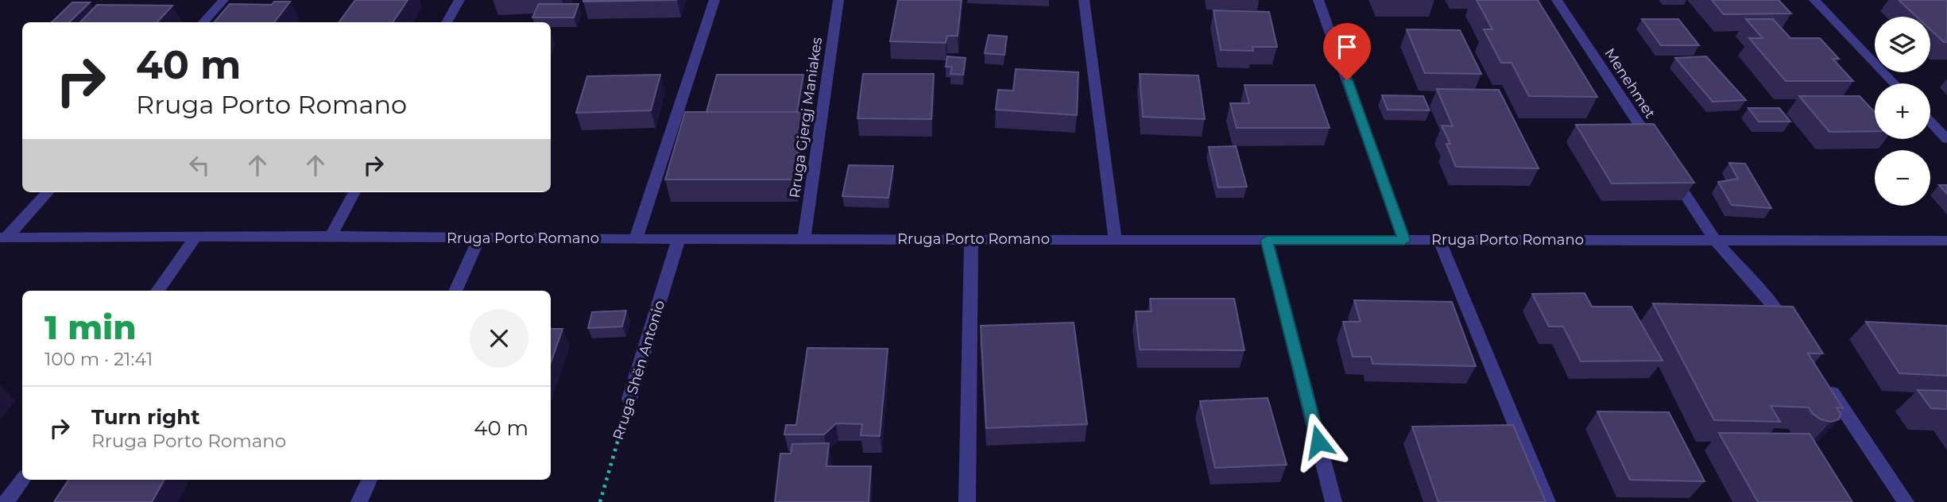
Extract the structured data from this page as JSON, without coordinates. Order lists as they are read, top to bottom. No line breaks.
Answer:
{"streets":{"street":["Menehmet","Rruga Gjergj Maniakes","Rruga Porto Romano","Rruga Shën Antonio"]},"crossings":[["Rruga Gjergj Maniakes","Rruga Porto Romano"],["Rruga Porto Romano","Rruga Shën Antonio"]],"page":{"map_buttons":["+","−"],"turn":["40 m","Rruga Porto Romano"],"heading":["1 min","100 m · 21:41"],"list":[{"name":"Turn right","note":"Rruga Porto Romano","value":"40 m"}]}}
